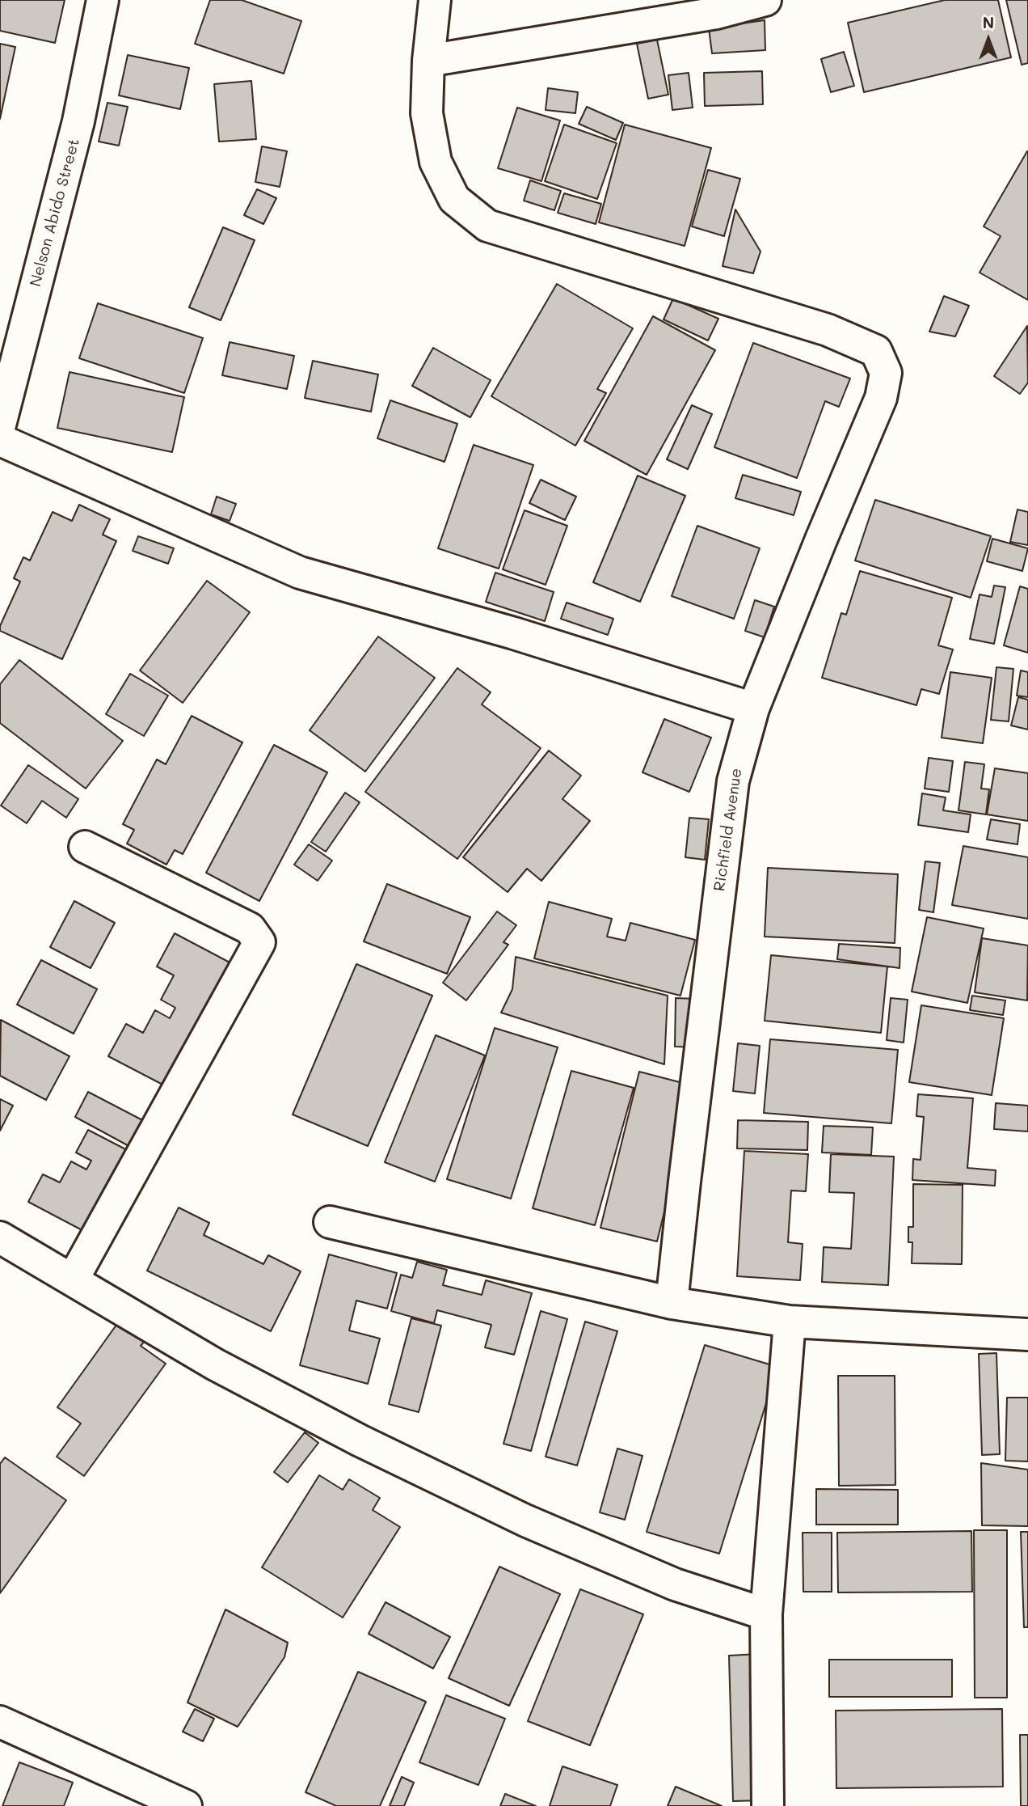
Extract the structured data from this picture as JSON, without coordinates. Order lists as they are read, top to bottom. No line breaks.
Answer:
{"streets":{"street":["Nelson Abido Street","Richfield Avenue"]},"north":"top"}
